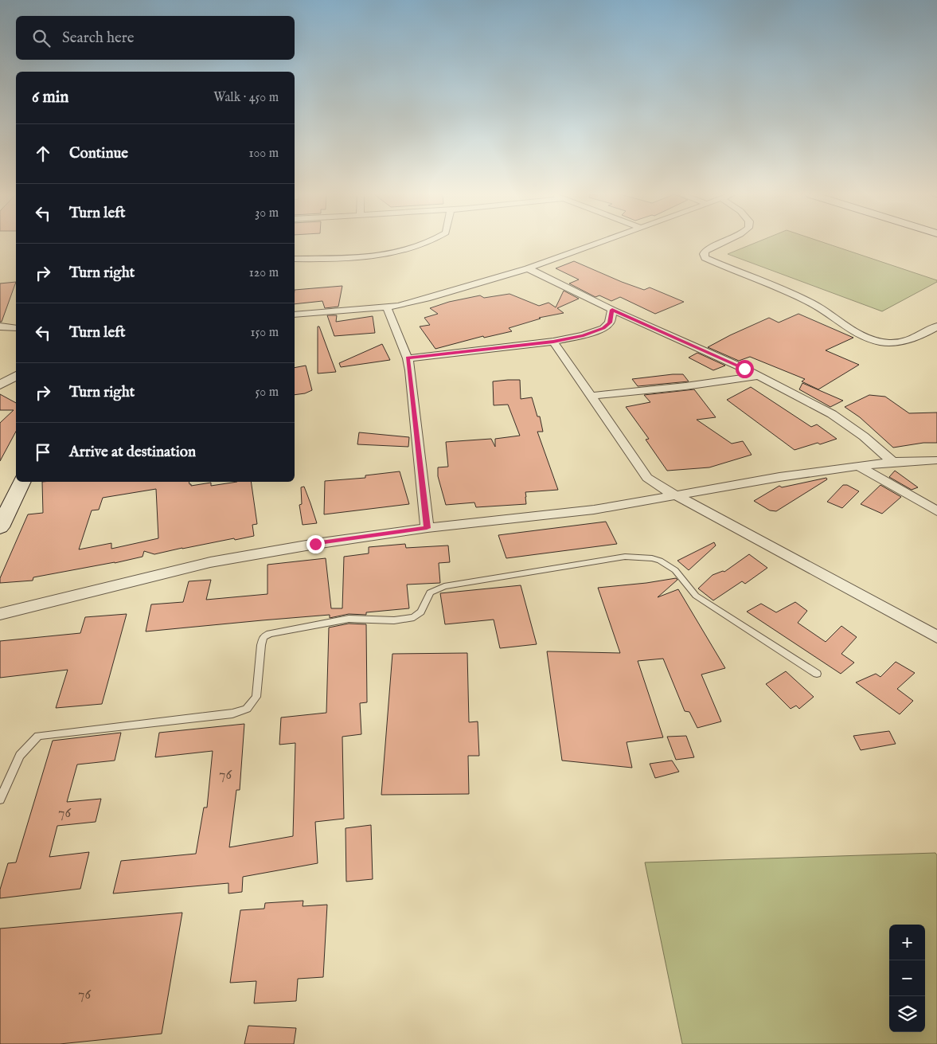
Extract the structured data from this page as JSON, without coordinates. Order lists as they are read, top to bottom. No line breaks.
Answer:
{"house_numbers":["76","76","76"],"page":{"search":"Search here","heading":["6 min","Walk · 450 m"],"list":[["Continue","100 m"],["Turn left","30 m"],["Turn right","120 m"],["Turn left","150 m"],["Turn right","50 m"],"Arrive at destination"],"map_buttons":["+","−"]}}
